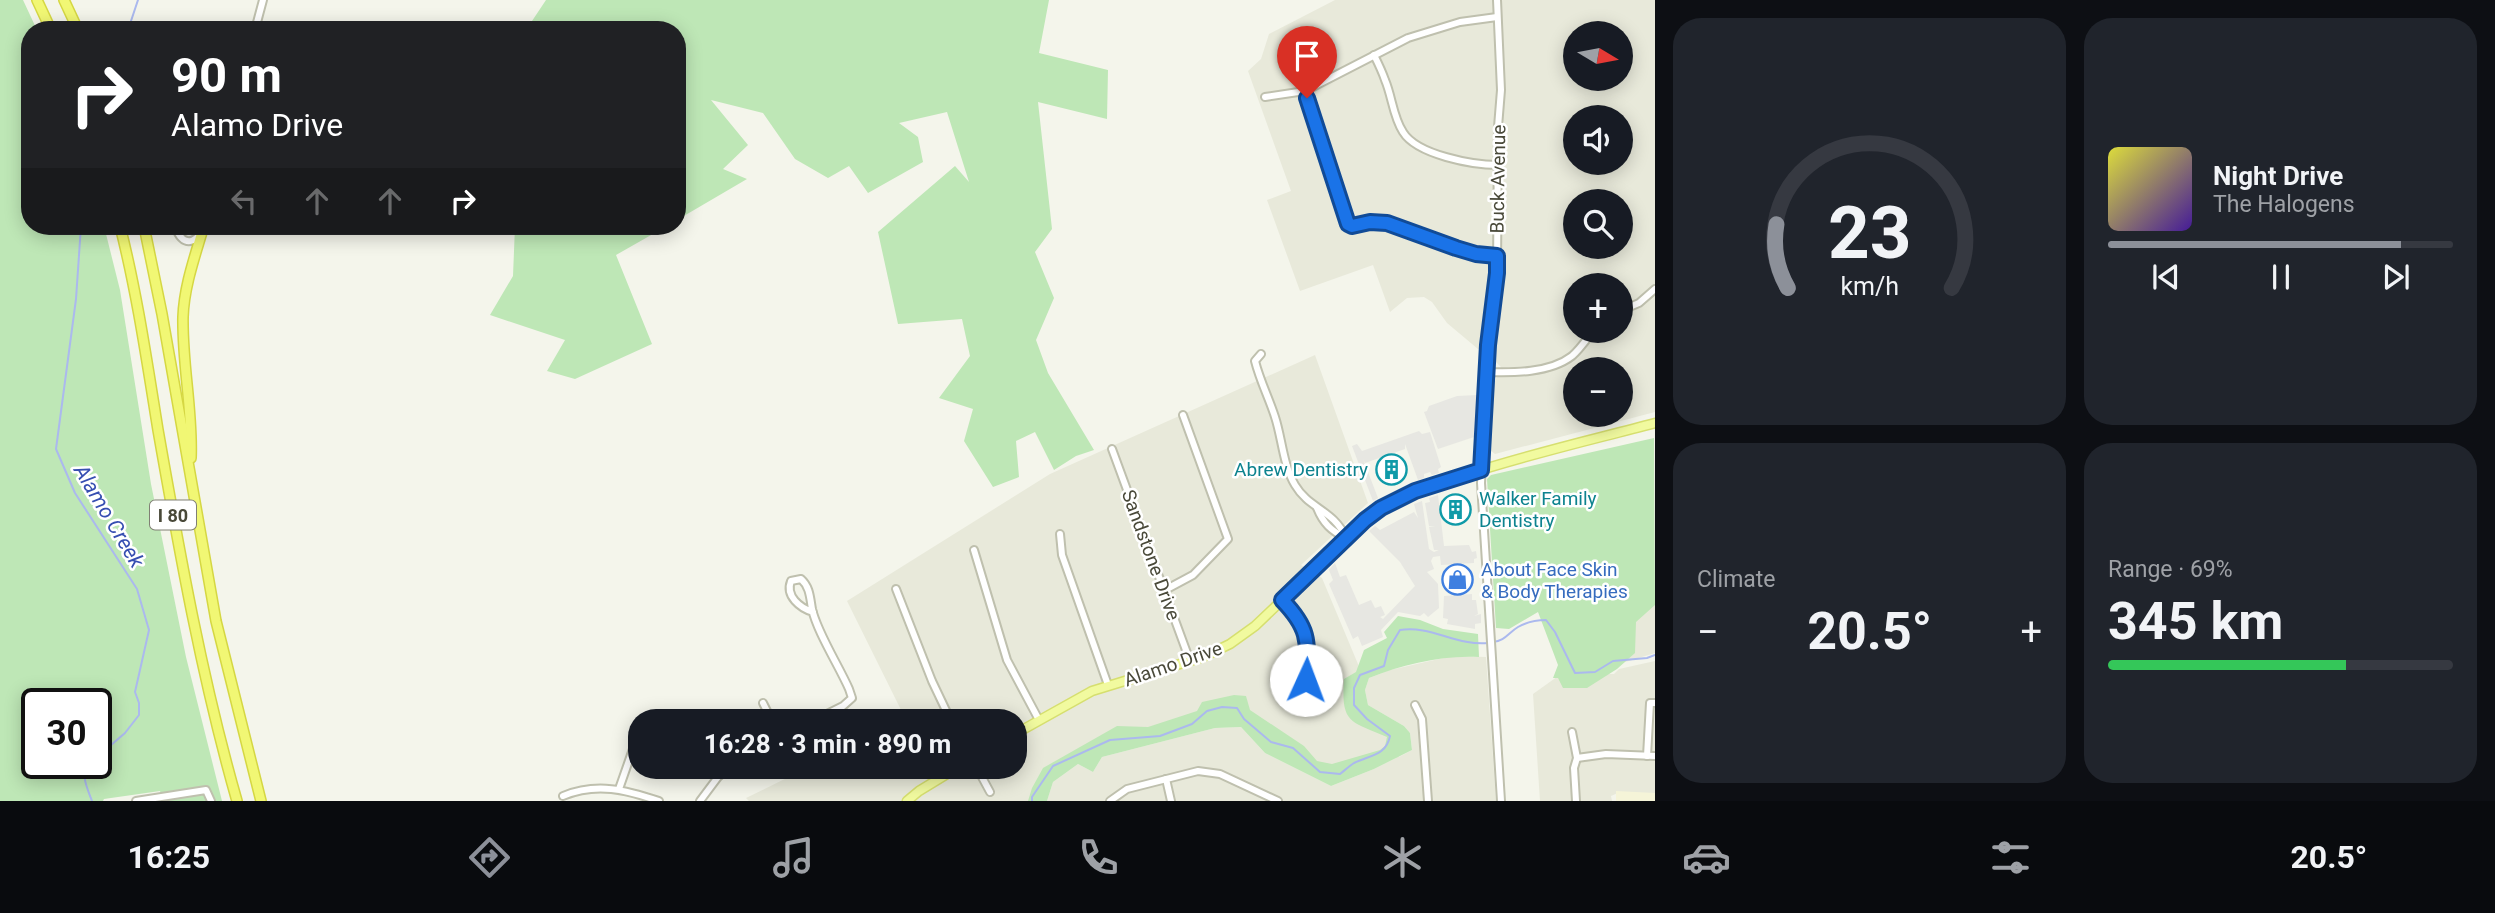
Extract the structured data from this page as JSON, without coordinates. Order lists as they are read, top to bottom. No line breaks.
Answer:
{"streets":{"highway":["I 80"],"main road":["Alamo Drive"],"street":["Buck Avenue","Sandstone Drive"]},"crossings":[["Buck Avenue","Alamo Drive"],["Sandstone Drive","Alamo Drive"]],"water":["Alamo Creek"],"places":{"building":["Abrew Dentistry","Walker Family Dentistry"],"shop":["About Face Skin & Body Therapies"]},"north":"right","page":{"map_buttons":["+","−"],"turn":["90 m","Alamo Drive"],"song":["Night Drive","The Halogens"],"tile":["Climate",["Range · 69%","345 km"]],"heat":["−","20.5°","+"],"limit":"30","trip":"16:28 · 3 min · 890 m","tabs":["16:25","20.5°"],"gauge":["23","km/h"]}}
